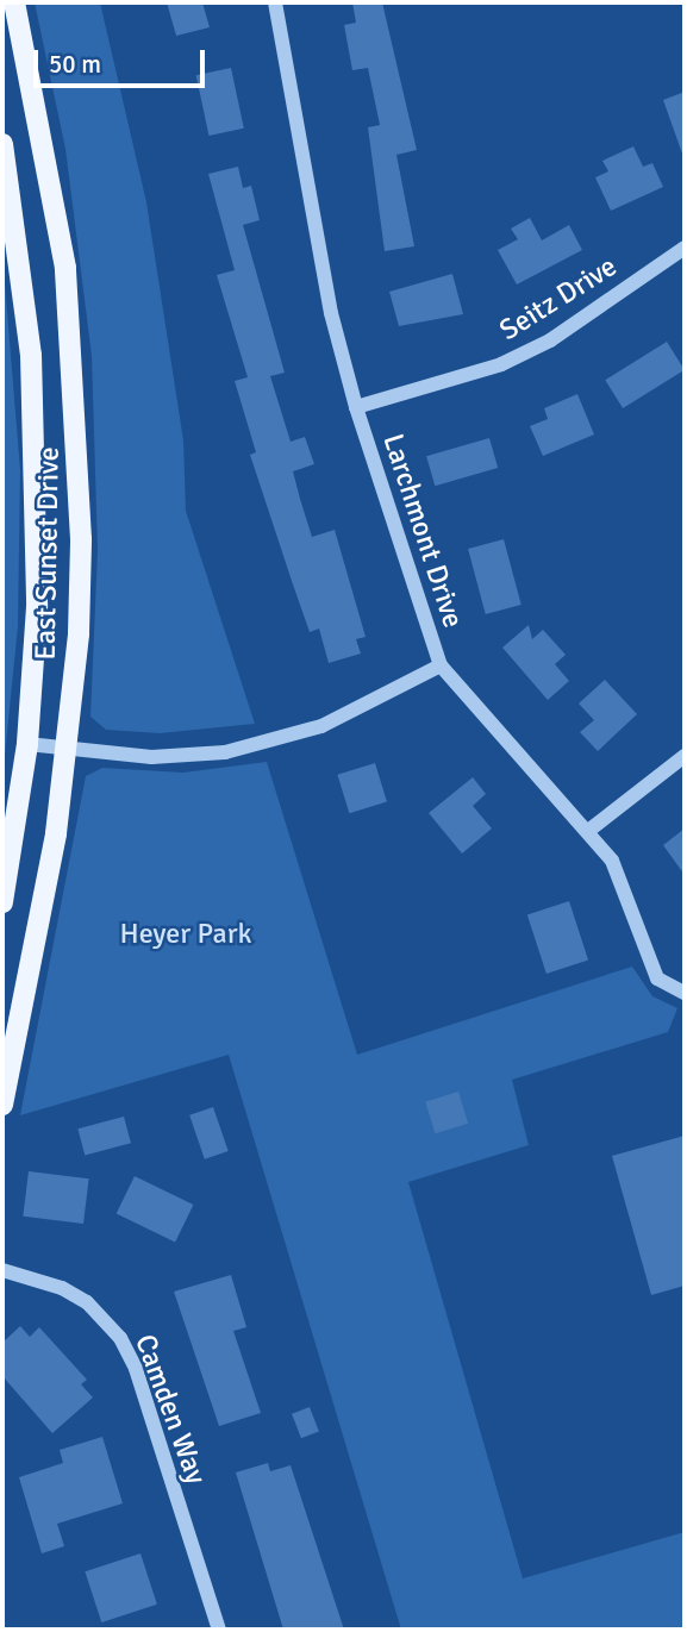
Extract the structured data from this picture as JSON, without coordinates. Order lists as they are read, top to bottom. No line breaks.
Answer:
{"streets":{"main road":["East Sunset Drive"],"street":["Seitz Drive","Larchmont Drive","Camden Way"]},"crossings":[["Seitz Drive","Larchmont Drive"]],"parks":["Heyer Park"],"scale_bar":"50 m"}
